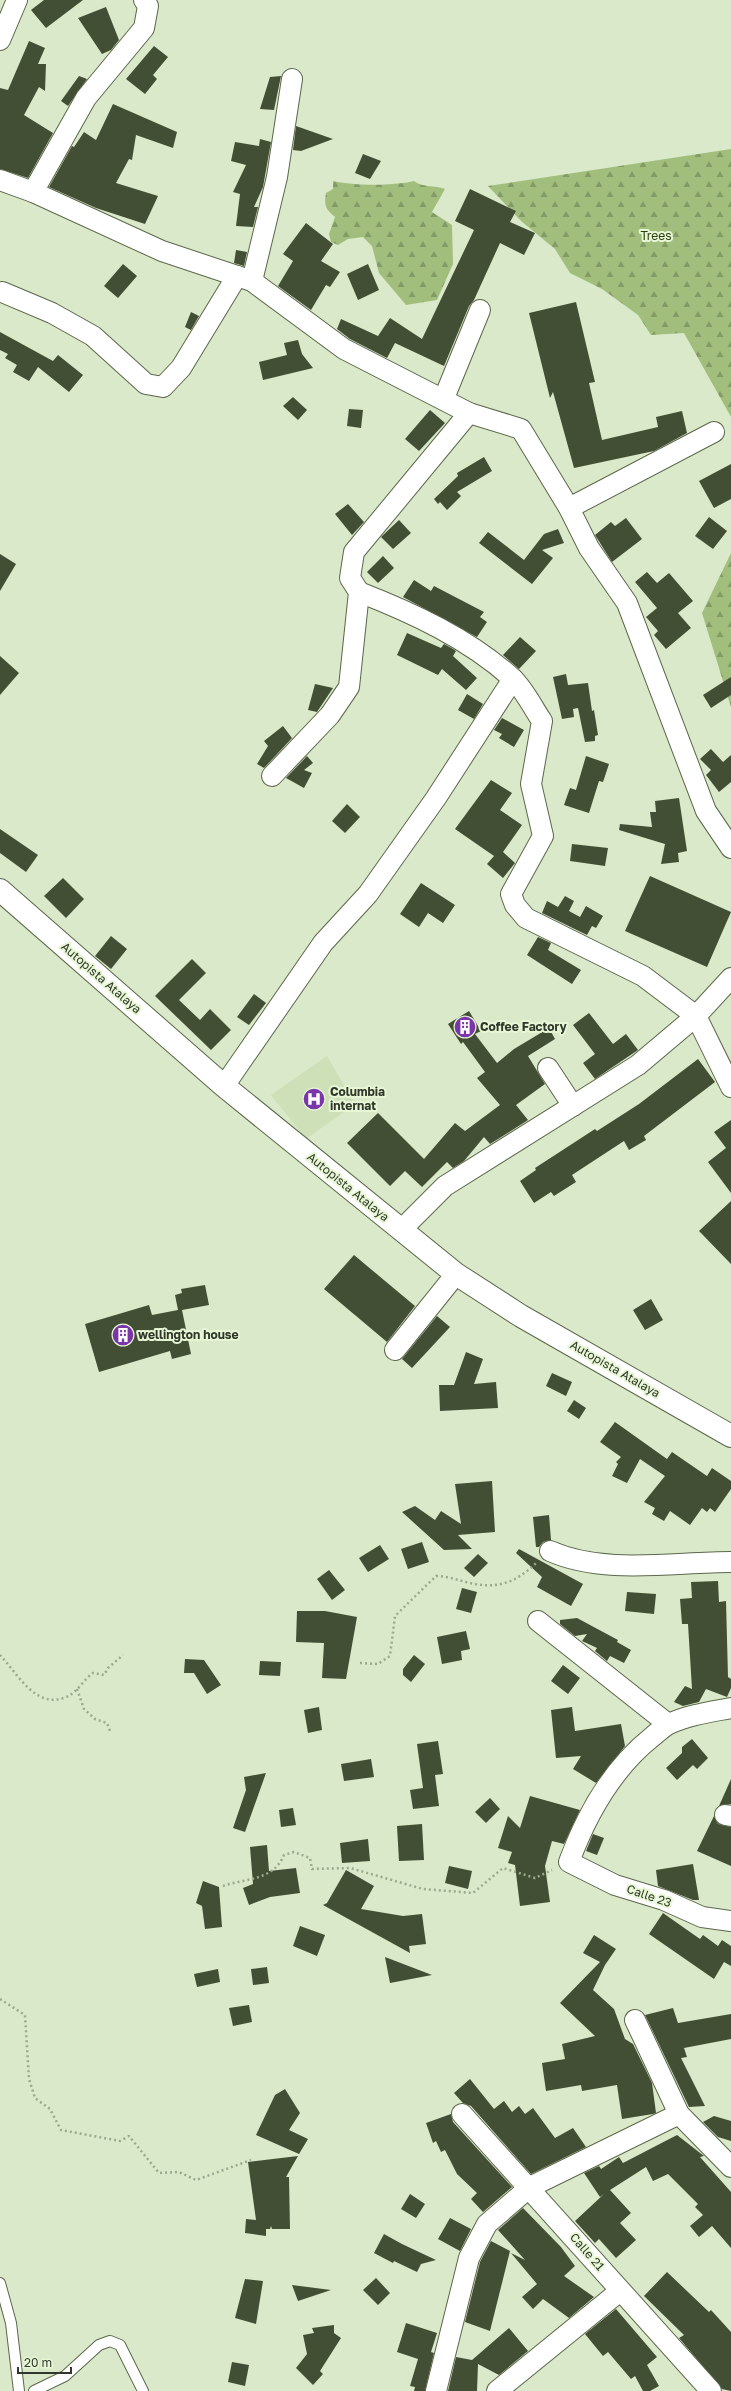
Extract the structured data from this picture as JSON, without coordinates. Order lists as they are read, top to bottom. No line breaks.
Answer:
{"streets":{"main road":["Autopista Atalaya"],"street":["Calle 23","Calle 21"]},"parks":["Trees"],"places":{"building":["Coffee Factory","wellington house"],"hospital":["Columbia internat"]},"scale_bar":"20 m"}
